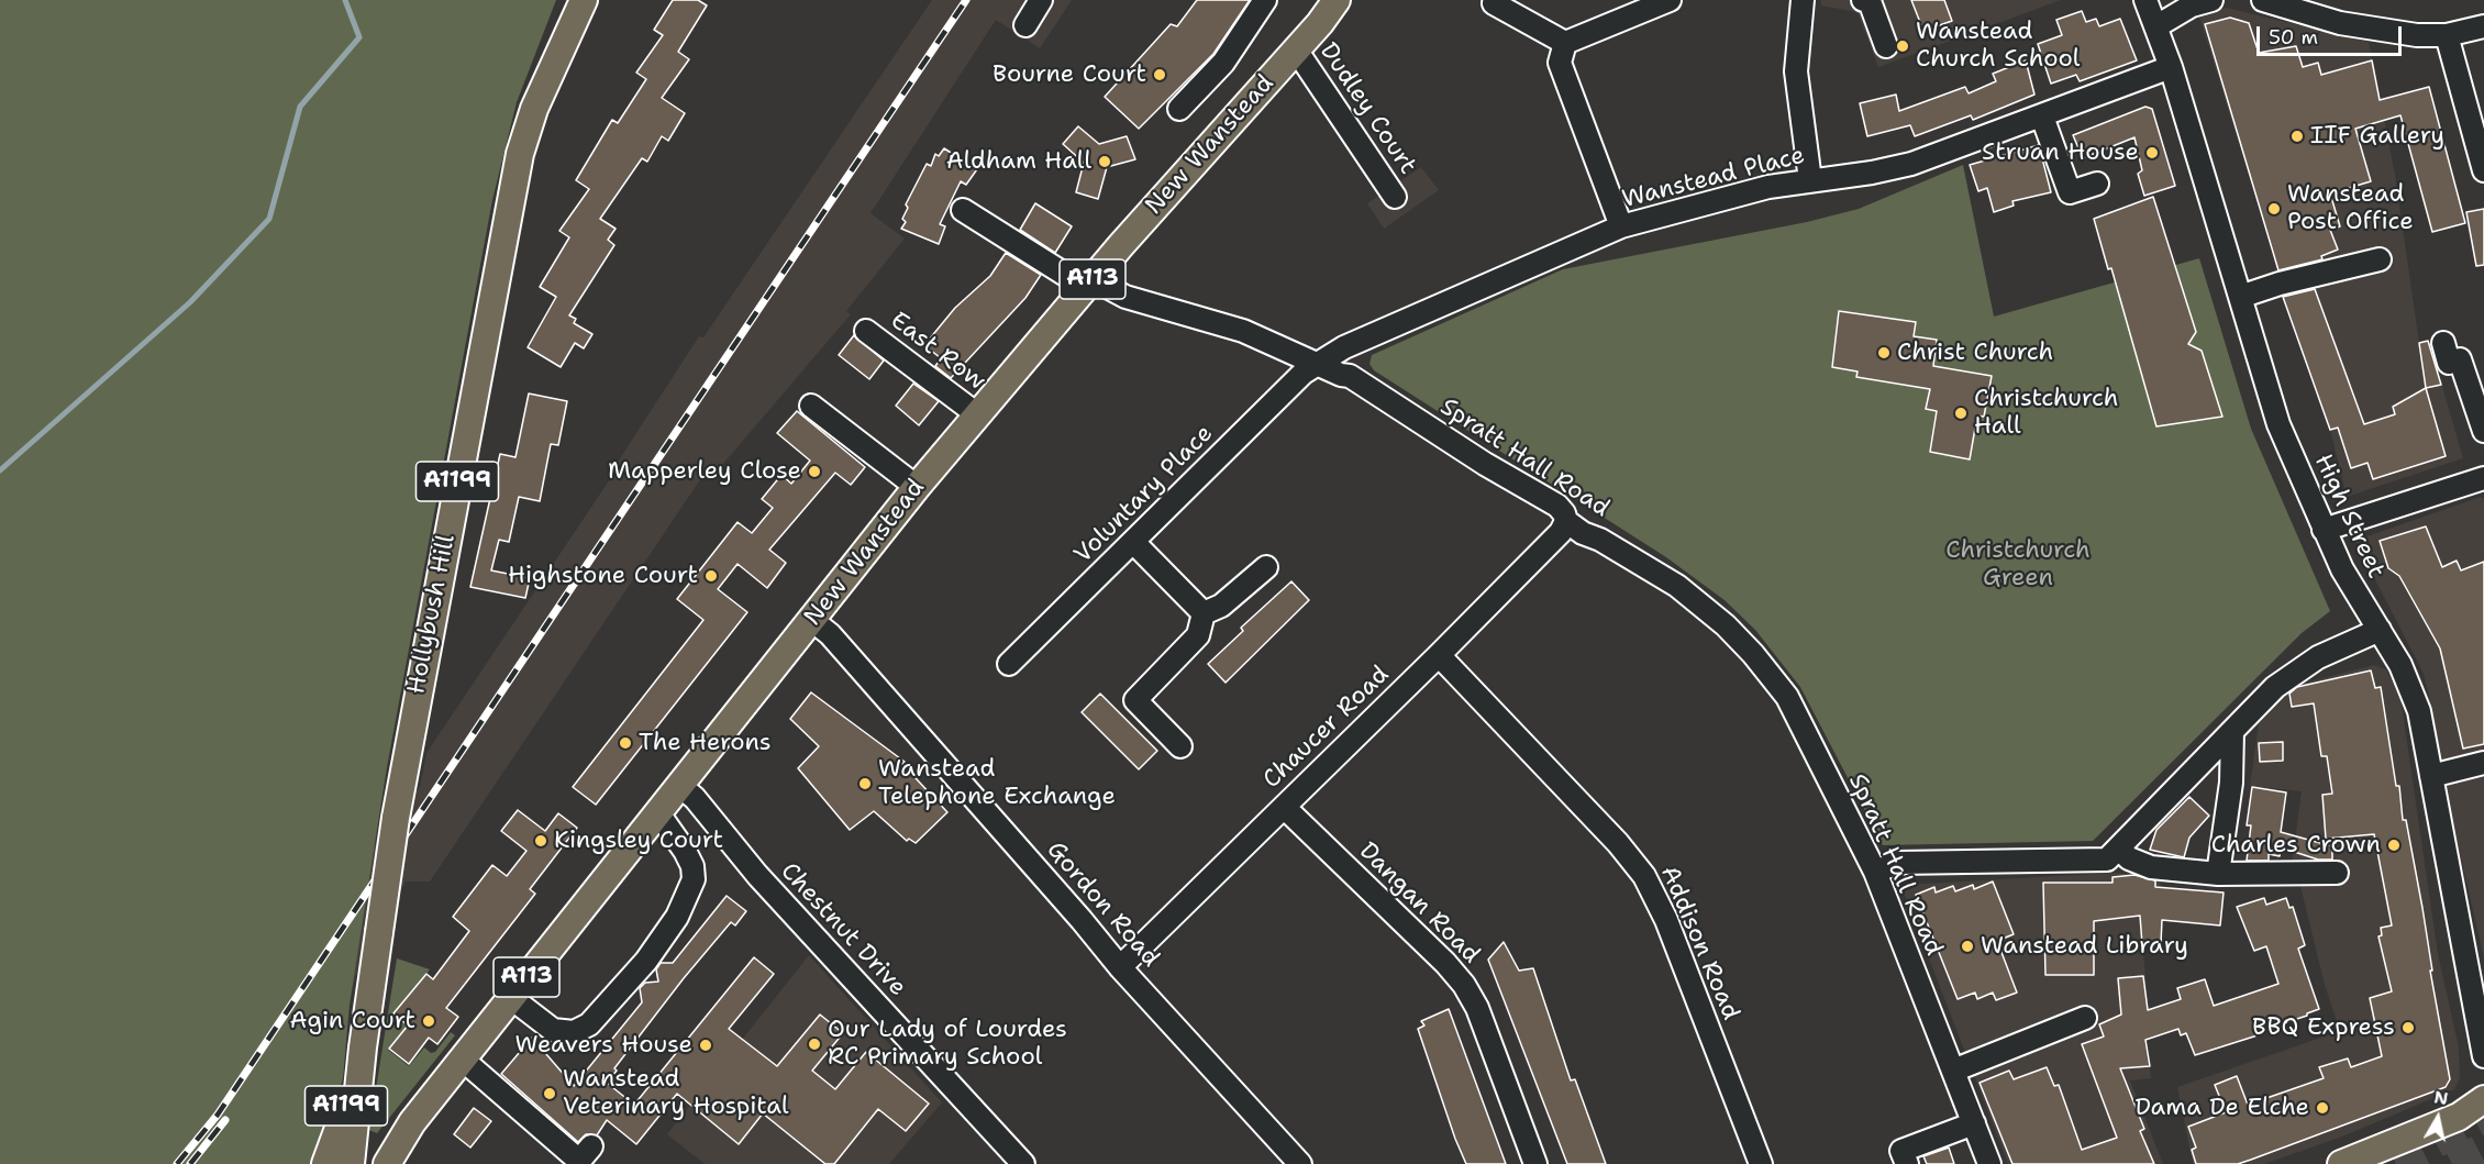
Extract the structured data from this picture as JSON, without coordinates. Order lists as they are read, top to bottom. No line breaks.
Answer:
{"streets":{"main road":["New Wanstead","A113","A1199","Hollybush Hill"],"street":["Dudley Court","Wanstead Place","East Row","Spratt Hall Road","Voluntary Place","High Street","Chaucer Road","Dangan Road","Gordon Road","Chestnut Drive","Addison Road"]},"crossings":[["Dudley Court","New Wanstead"],["New Wanstead","East Row"],["New Wanstead","Spratt Hall Road"],["New Wanstead","Gordon Road"],["New Wanstead","Chestnut Drive"],["Wanstead Place","Spratt Hall Road"],["Wanstead Place","Voluntary Place"],["Wanstead Place","High Street"],["Spratt Hall Road","Voluntary Place"],["Spratt Hall Road","Chaucer Road"],["Chaucer Road","Dangan Road"],["Chaucer Road","Gordon Road"],["Chaucer Road","Addison Road"]],"parks":["Christchurch Green"],"places":["Wanstead Church School","Bourne Court","IIF Gallery","Struan House","Aldham Hall","Wanstead Post Office","Christ Church","Christchurch Hall","Mapperley Close","Highstone Court","The Herons","Wanstead Telephone Exchange","Kingsley Court","Charles Crown","Wanstead Library","Agin Court","BBQ Express","Our Lady of Lourdes RC Primary School","Weavers House","Wanstead Veterinary Hospital","Dama De Elche"],"scale_bar":"50 m","north":"top"}
